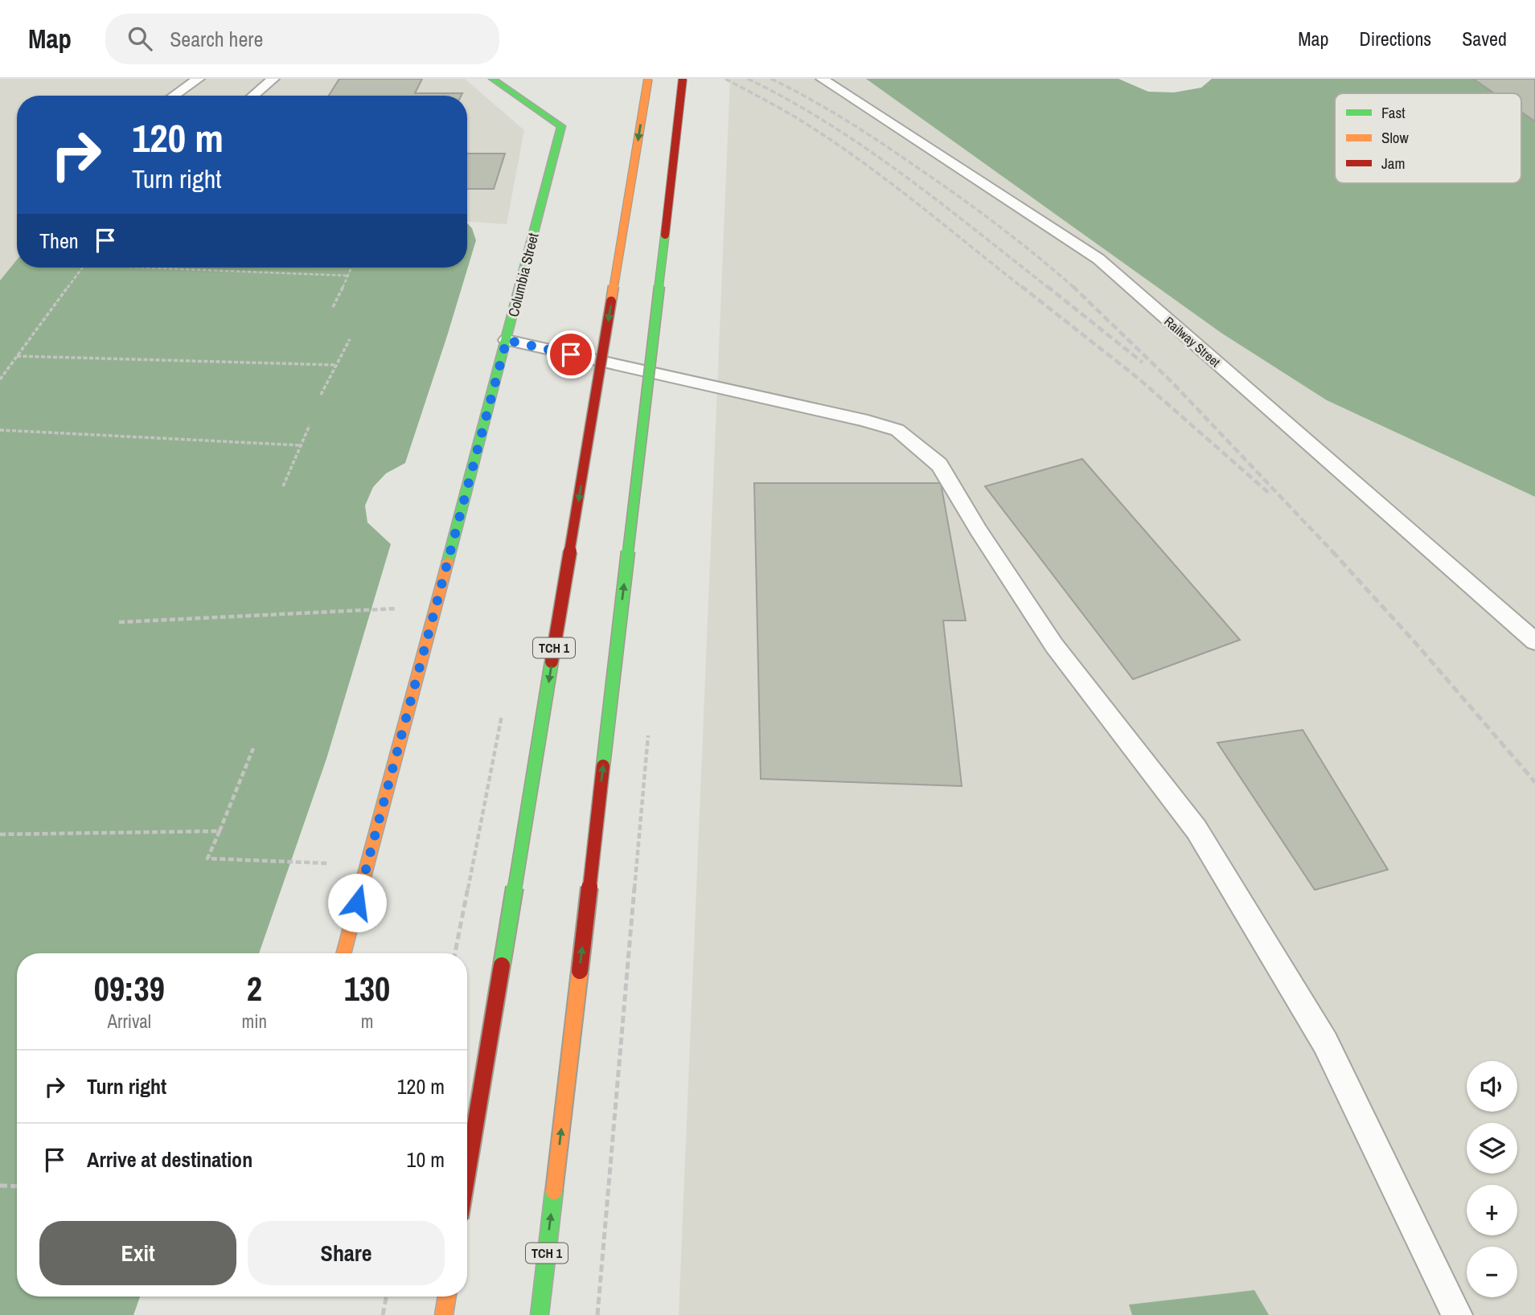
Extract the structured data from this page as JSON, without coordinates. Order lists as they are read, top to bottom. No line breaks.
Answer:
{"streets":{"main road":["Columbia Street","TCH 1"],"lane":["Railway Street"]},"legend":["Fast","Slow","Jam"],"page":{"header":"Map","search":"Search here","nav":["Map","Directions","Saved"],"turn":["120 m","Turn right"],"then":"Then","eta":["09:39","Arrival","2","min","130","m"],"list":[{"name":"Turn right","value":"120 m"},{"name":"Arrive at destination","value":"10 m"}],"map_buttons":["+","−"],"buttons":["Exit","Share"]}}
